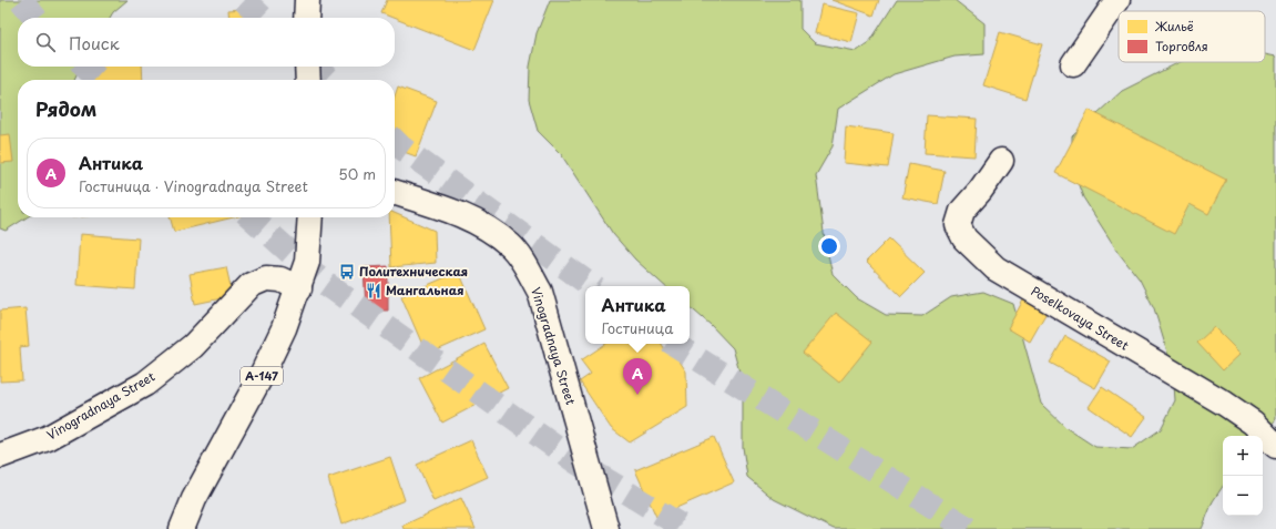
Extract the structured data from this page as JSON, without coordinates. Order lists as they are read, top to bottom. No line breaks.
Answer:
{"streets":{"street":["Poselkovaya Street","Vinogradnaya Street","А-147"]},"crossings":[["Vinogradnaya Street","А-147"]],"places":{"bus stop":["Политехническая"],"restaurant":["Мангальная"]},"legend":["Жильё","Торговля"],"page":{"search":"Поиск","heading":"Рядом","list":[{"mark":"A","name":"Антика","note":"Гостиница · Vinogradnaya Street","value":"50 m"}],"popup":["Антика","Гостиница"],"pins":"A","map_buttons":["+","−"]}}
